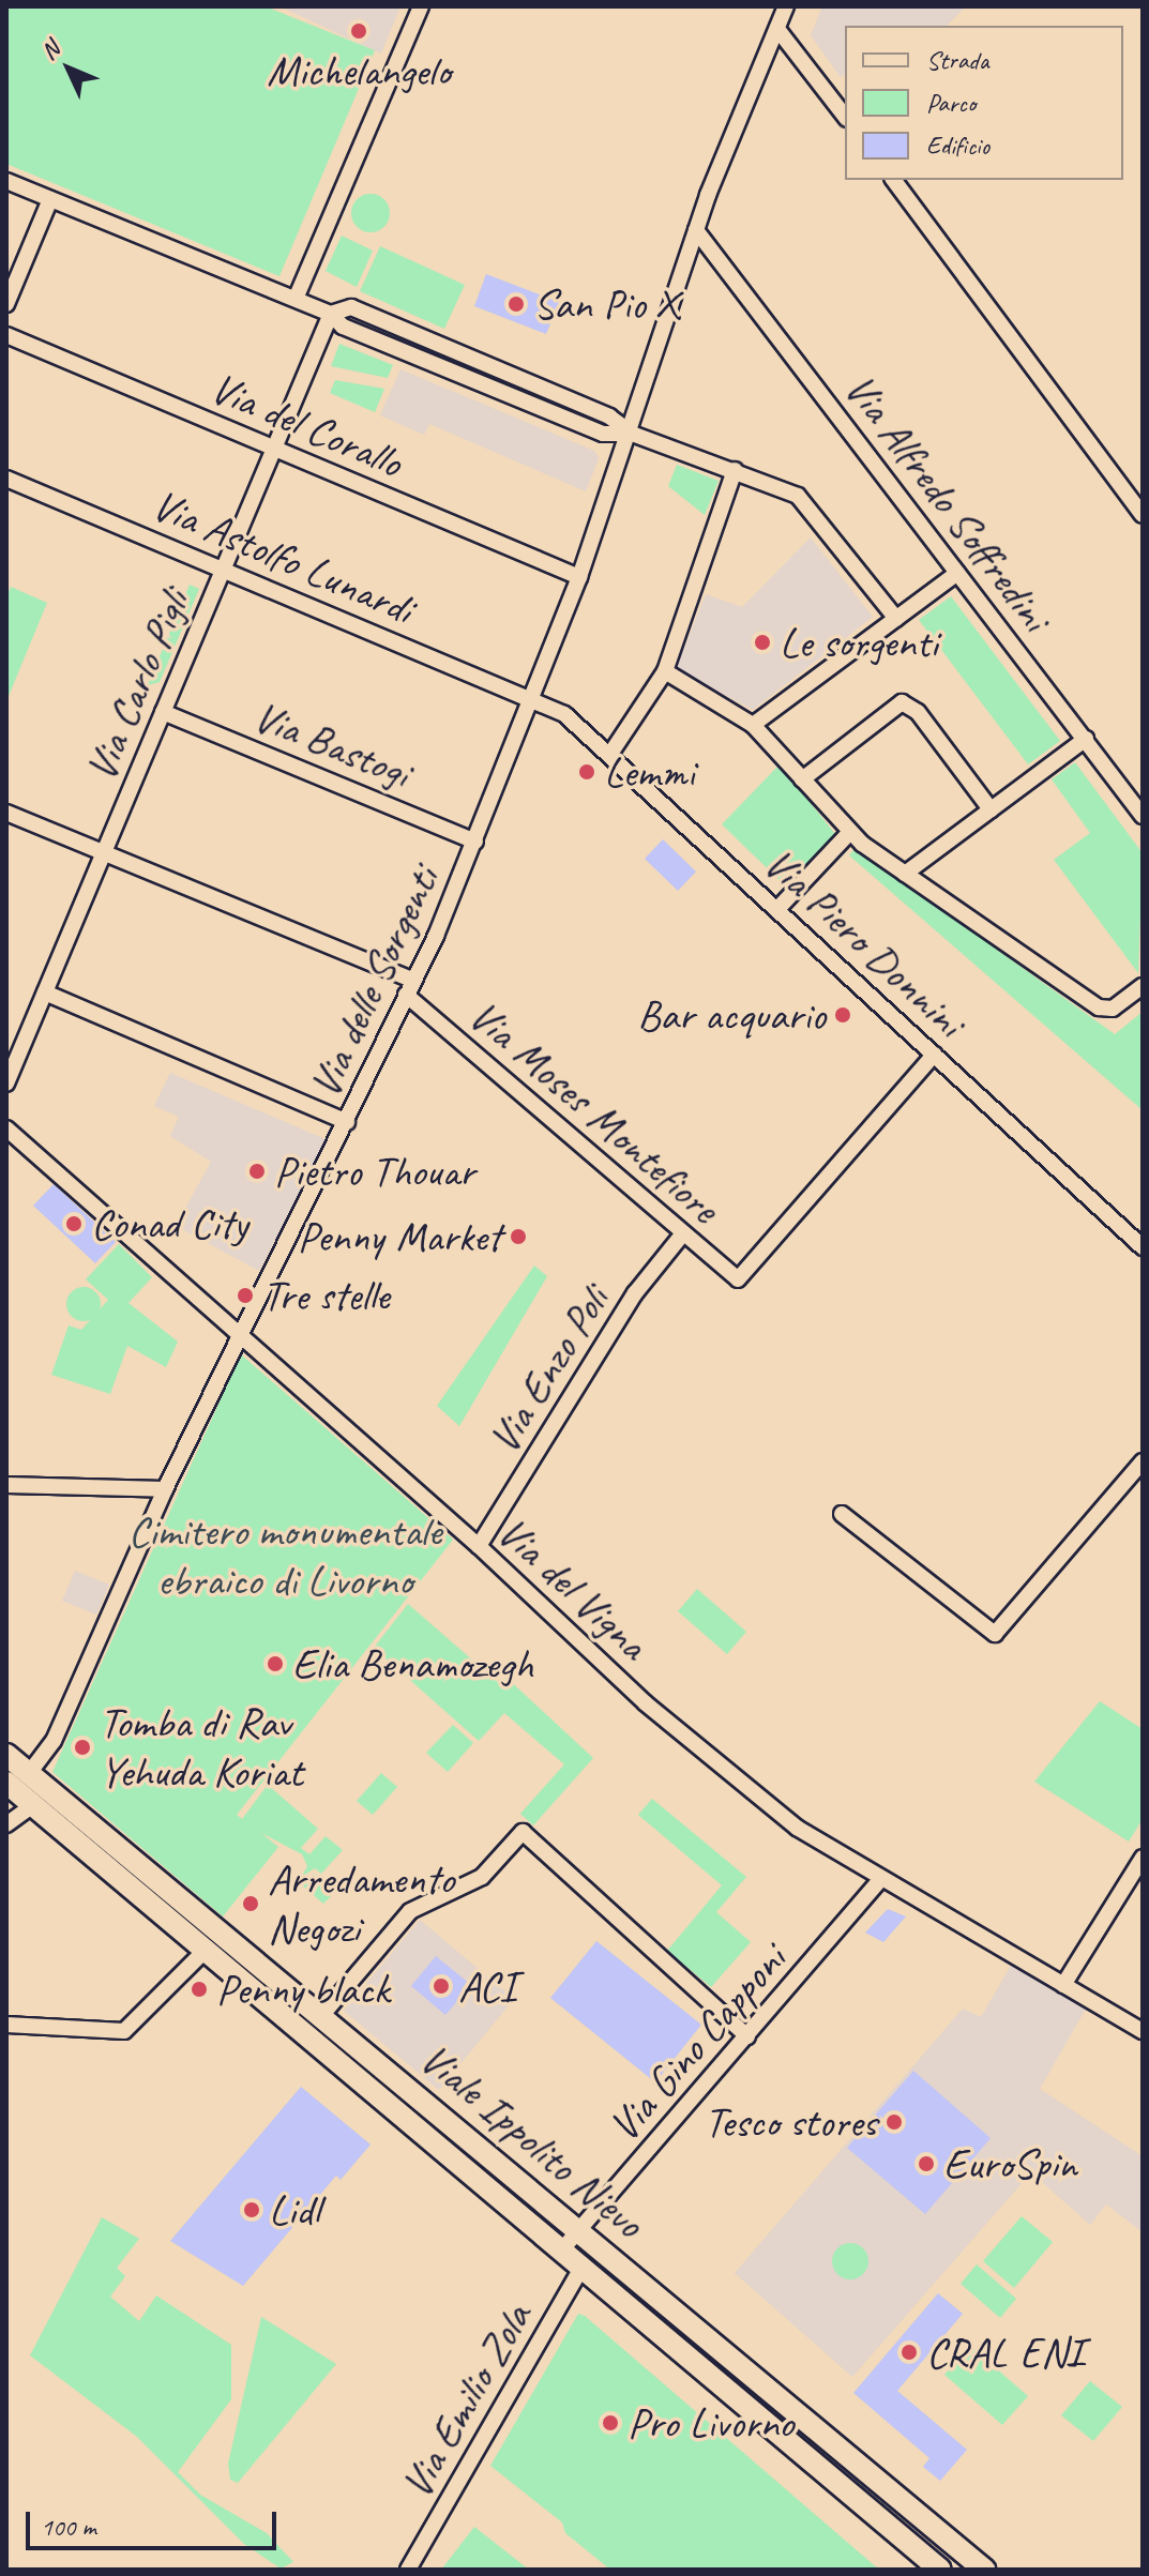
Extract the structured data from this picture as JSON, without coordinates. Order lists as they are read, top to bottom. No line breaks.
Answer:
{"streets":{"main road":["Viale Ippolito Nievo"],"street":["Via del Corallo","Via Alfredo Soffredini","Via Astolfo Lunardi","Via Carlo Pigli","Via Bastogi","Via Piero Donnini","Via delle Sorgenti","Via Moses Montefiore","Via Enzo Poli","Via del Vigna","Via Gino Capponi","Via Emilio Zola"]},"crossings":[["Via del Corallo","Via Carlo Pigli"],["Via del Corallo","Via delle Sorgenti"],["Via Alfredo Soffredini","Via Piero Donnini"],["Via Alfredo Soffredini","Via delle Sorgenti"],["Via Astolfo Lunardi","Via Carlo Pigli"],["Via Astolfo Lunardi","Via Piero Donnini"],["Via Astolfo Lunardi","Via delle Sorgenti"],["Via Carlo Pigli","Via Bastogi"],["Via Carlo Pigli","Via Moses Montefiore"],["Via Bastogi","Via delle Sorgenti"],["Via Piero Donnini","Via delle Sorgenti"],["Via Piero Donnini","Via Moses Montefiore"],["Via delle Sorgenti","Via Moses Montefiore"],["Via delle Sorgenti","Via del Vigna"],["Via delle Sorgenti","Viale Ippolito Nievo"],["Via Moses Montefiore","Via Enzo Poli"],["Via Enzo Poli","Via del Vigna"],["Via del Vigna","Via Gino Capponi"],["Via Gino Capponi","Viale Ippolito Nievo"],["Viale Ippolito Nievo","Via Emilio Zola"]],"parks":["Cimitero monumentale ebraico di Livorno"],"places":["Michelangelo","San Pio X","Le sorgenti","Lemmi","Bar acquario","Pietro Thouar","Conad City","Penny Market","Tre stelle","Elia Benamozegh","Tomba di Rav Yehuda Koriat","Arredamento Negozi","ACI","Penny black","Tesco stores","EuroSpin","Lidl","CRAL ENI","Pro Livorno"],"legend":["Strada","Parco","Edificio"],"scale_bar":"100 m","north":"top left"}
